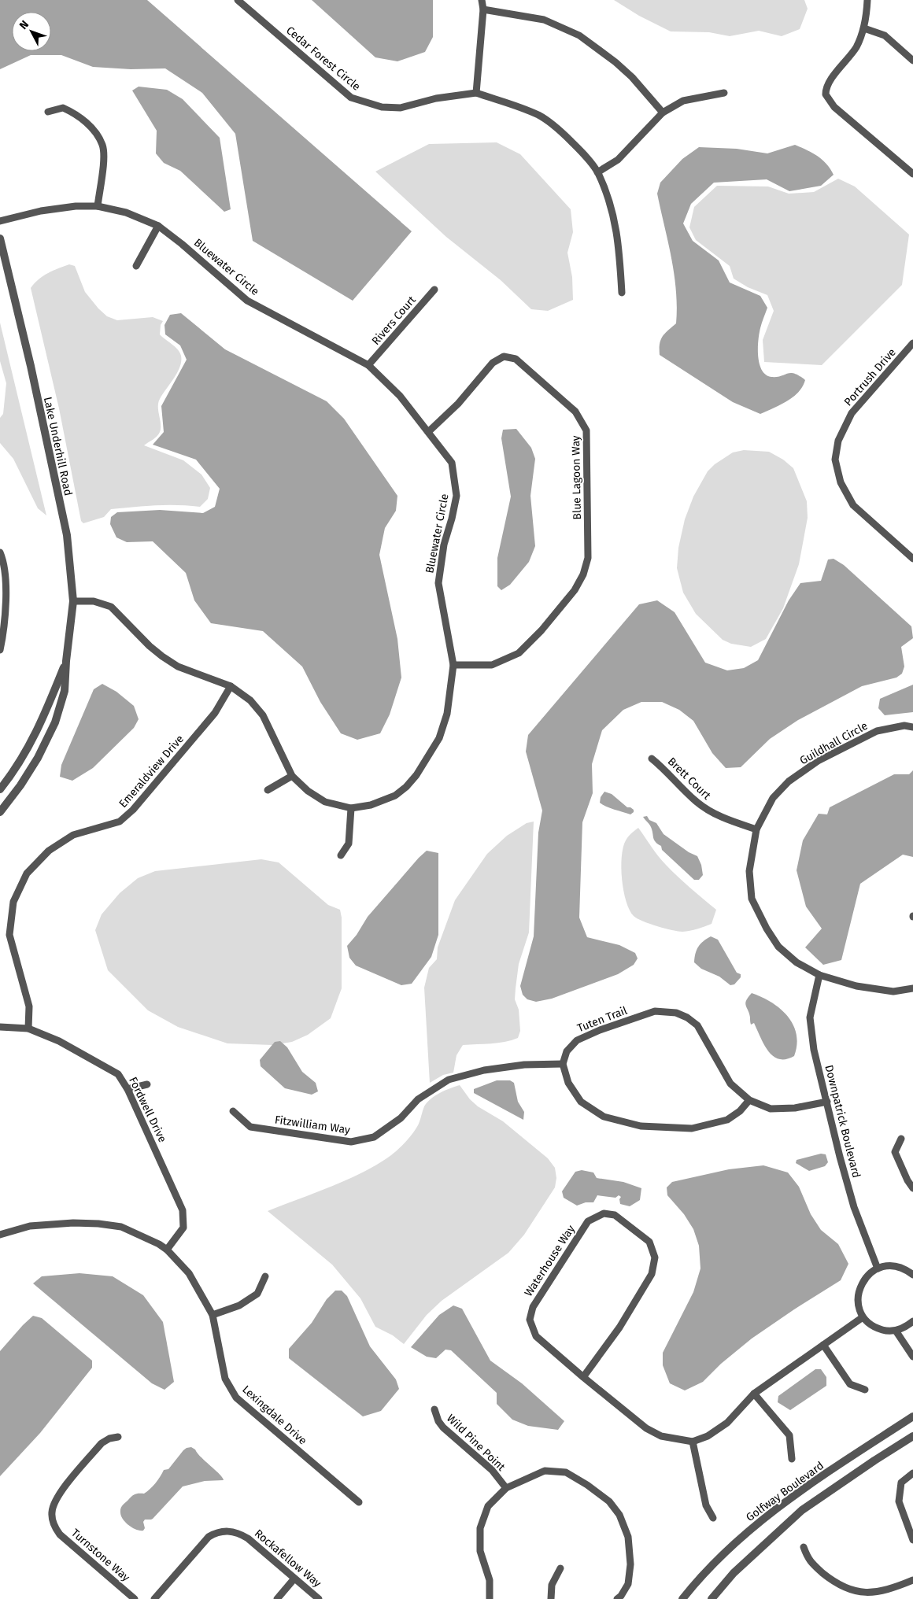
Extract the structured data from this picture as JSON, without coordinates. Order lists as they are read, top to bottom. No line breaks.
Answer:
{"streets":{"street":["Cedar Forest Circle","Bluewater Circle","Rivers Court","Portrush Drive","Lake Underhill Road","Blue Lagoon Way","Guildhall Circle","Emeraldview Drive","Brett Court","Tuten Trail","Fordwell Drive","Downpatrick Boulevard","Fitzwilliam Way","Waterhouse Way","Lexingdale Drive","Wild Pine Point","Golfway Boulevard","Turnstone Way","Rockafellow Way"]},"crossings":[["Bluewater Circle","Rivers Court"],["Bluewater Circle","Lake Underhill Road"],["Bluewater Circle","Blue Lagoon Way"],["Bluewater Circle","Emeraldview Drive"],["Guildhall Circle","Brett Court"],["Guildhall Circle","Downpatrick Boulevard"],["Emeraldview Drive","Fordwell Drive"],["Tuten Trail","Downpatrick Boulevard"],["Tuten Trail","Fitzwilliam Way"],["Fordwell Drive","Lexingdale Drive"]],"north":"top left"}
